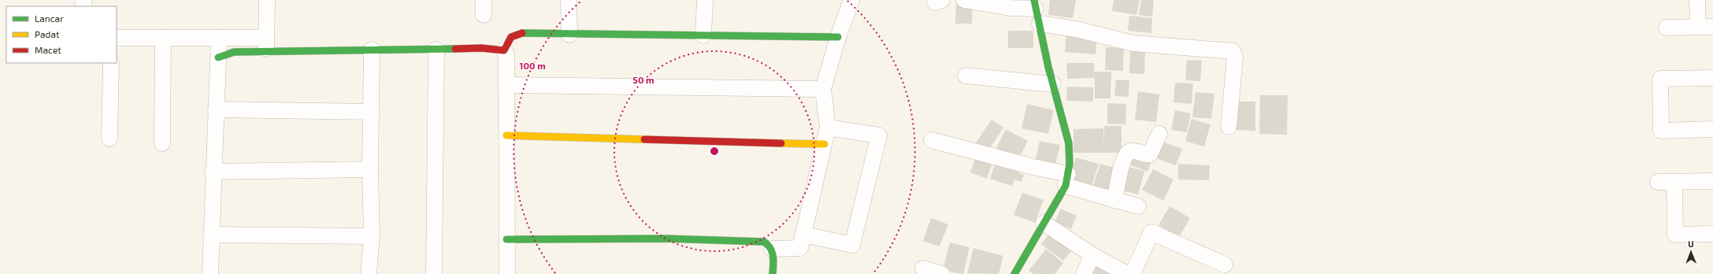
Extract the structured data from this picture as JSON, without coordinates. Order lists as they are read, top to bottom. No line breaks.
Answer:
{"legend":["Lancar","Padat","Macet"],"north":"top","rings":["100 m","50 m"]}
